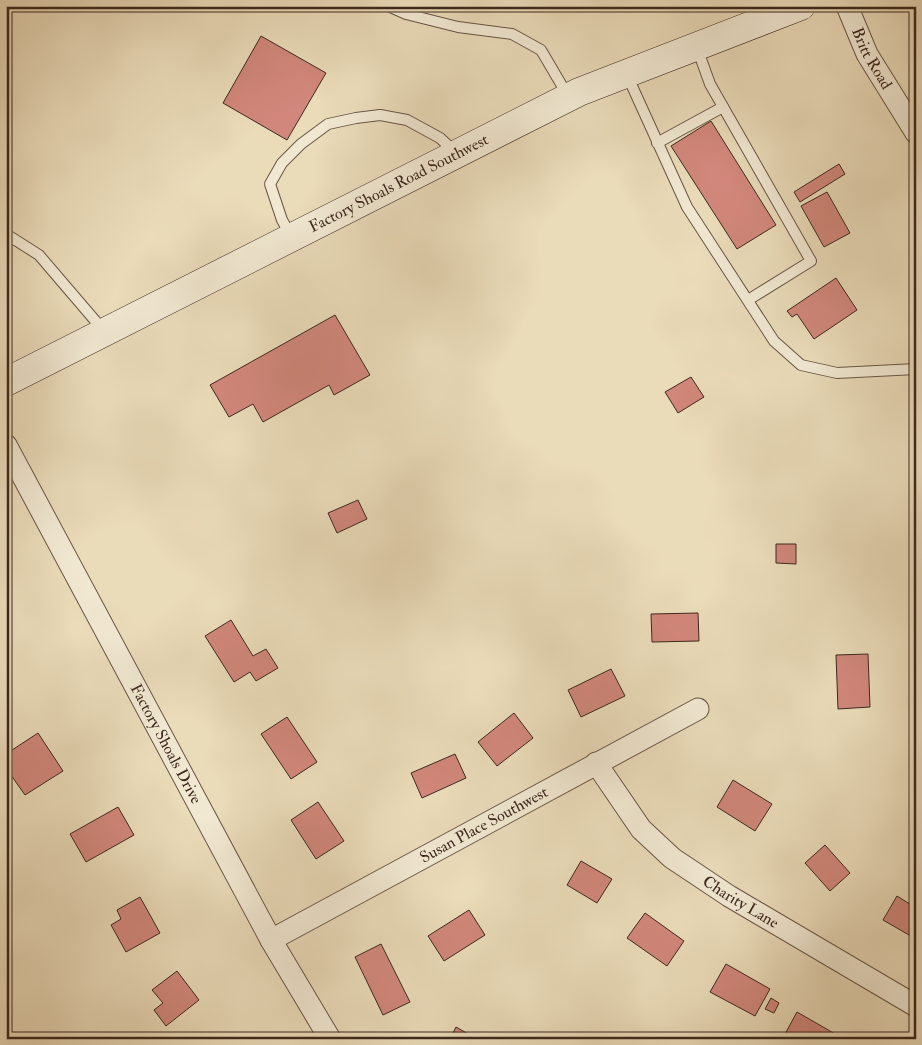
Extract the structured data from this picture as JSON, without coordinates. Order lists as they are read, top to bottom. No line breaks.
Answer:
{"streets":{"street":["Britt Road","Factory Shoals Road Southwest","Factory Shoals Drive","Susan Place Southwest","Charity Lane"]},"crossings":[["Factory Shoals Drive","Susan Place Southwest"],["Susan Place Southwest","Charity Lane"]]}
